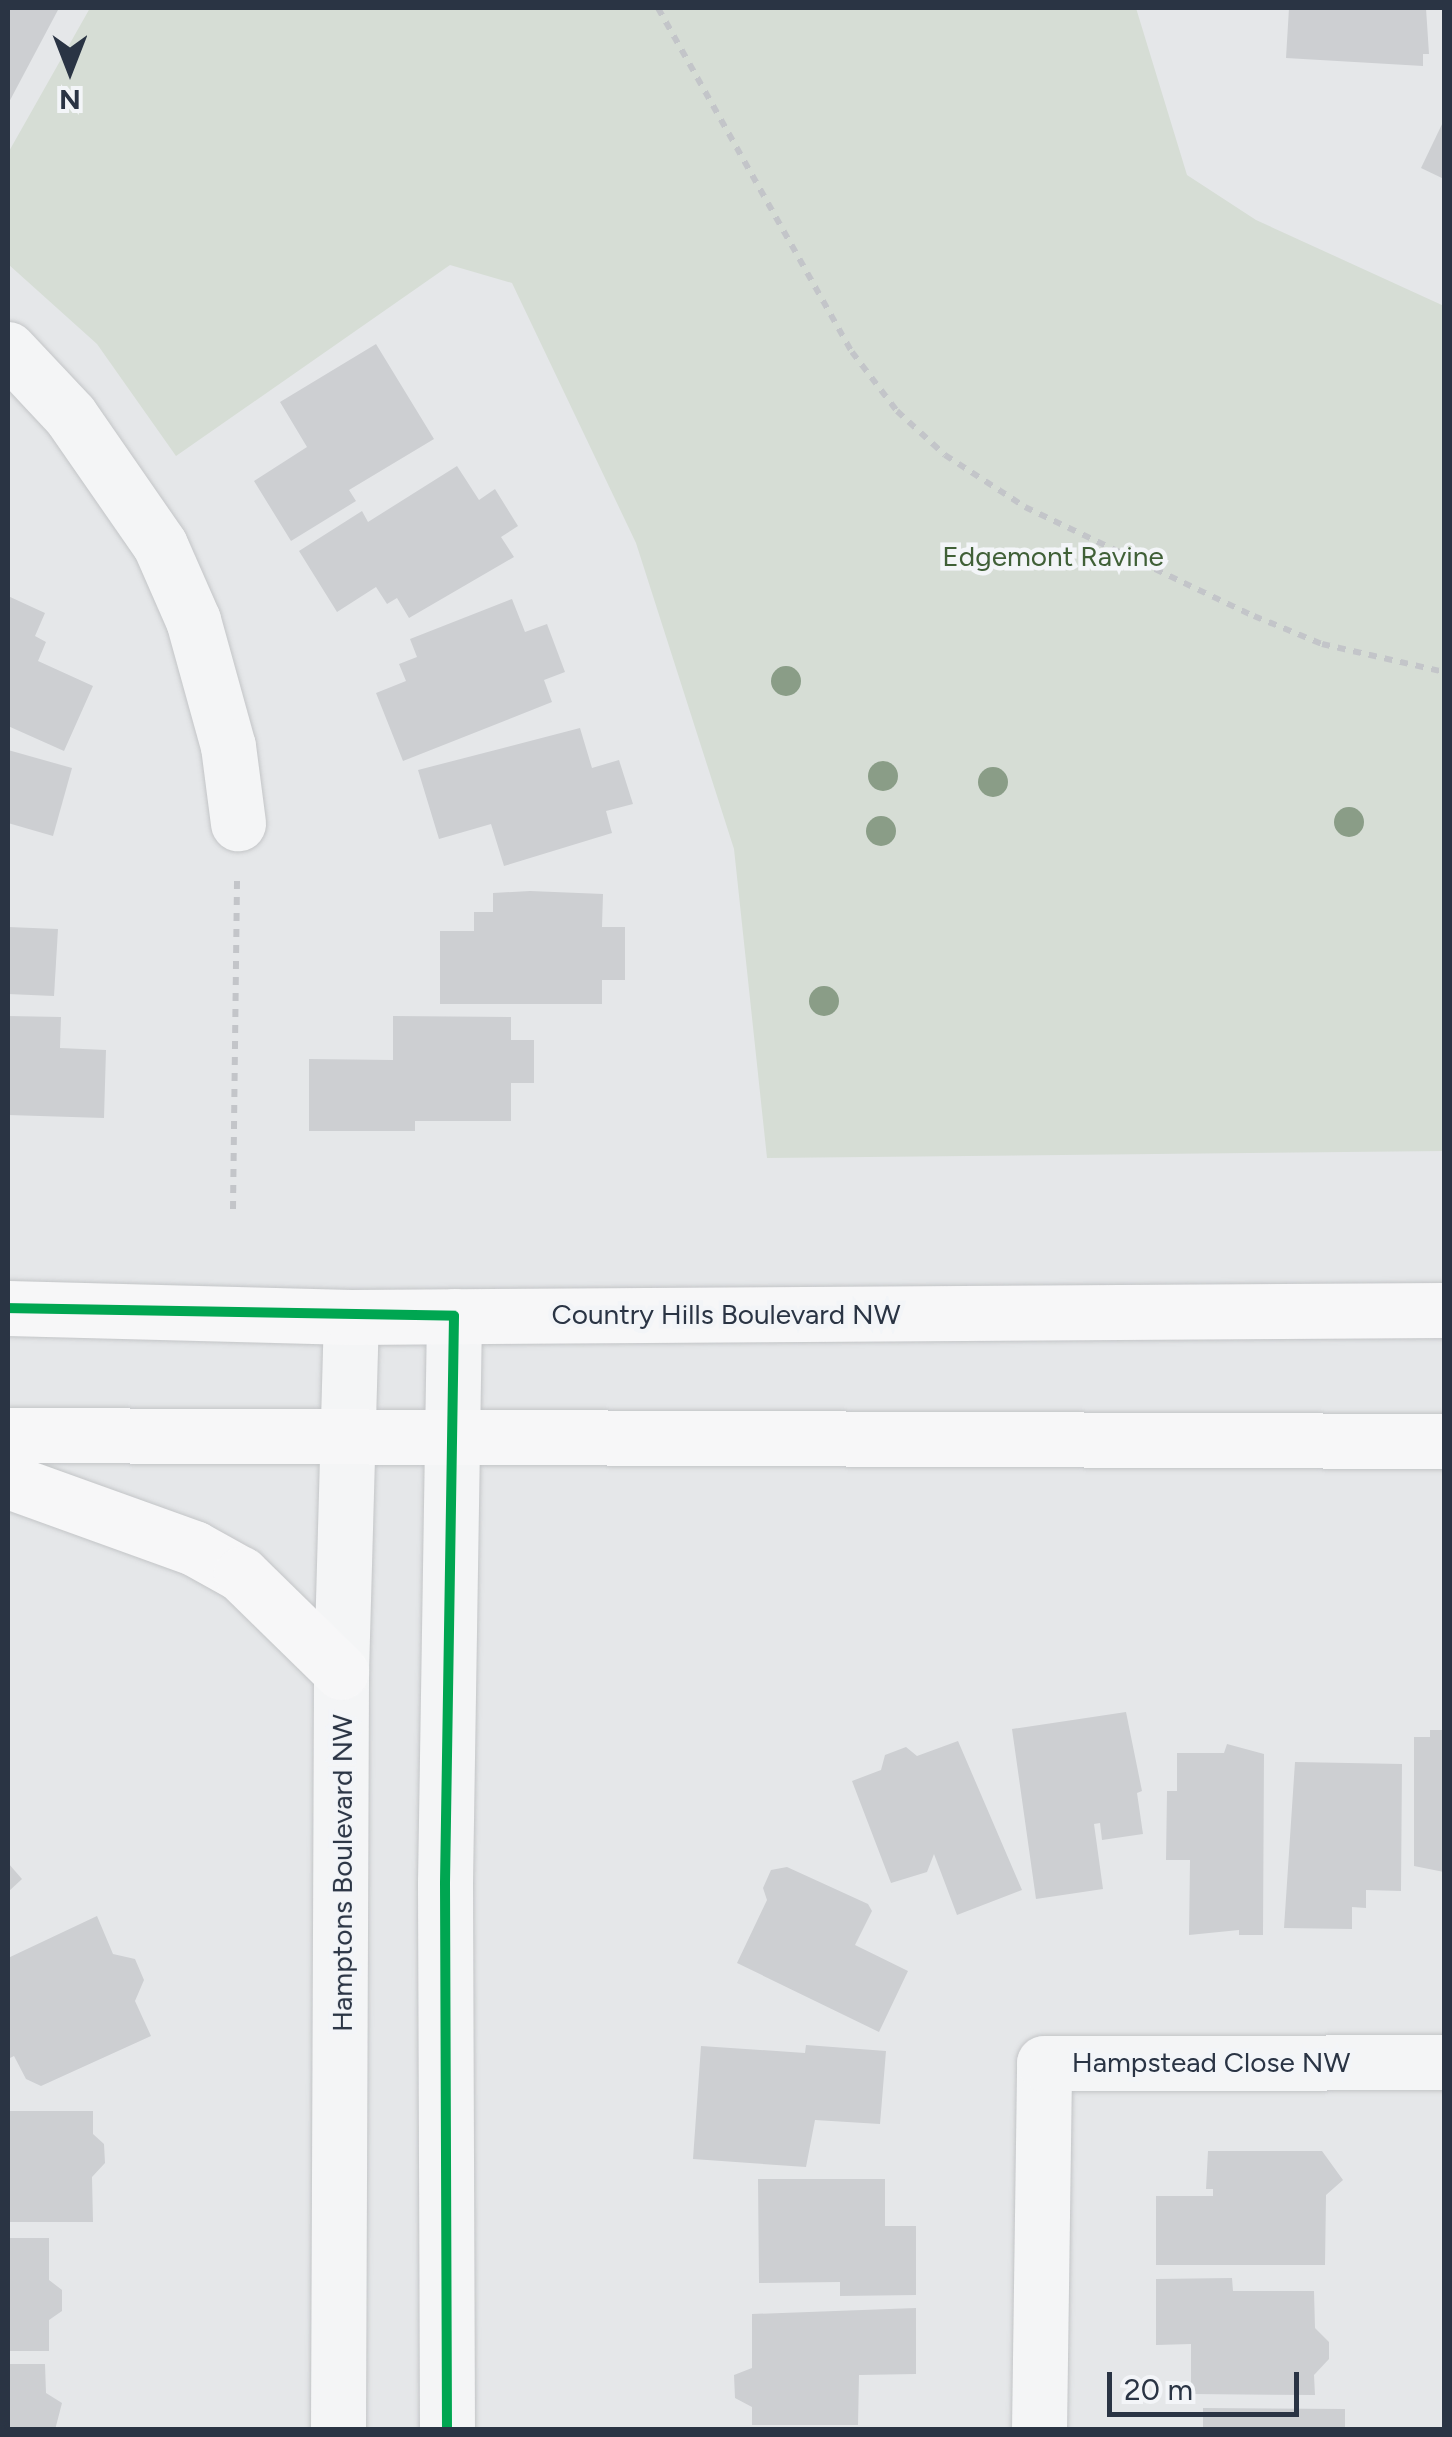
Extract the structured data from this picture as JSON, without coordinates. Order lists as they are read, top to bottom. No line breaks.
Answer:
{"streets":{"main road":["Country Hills Boulevard NW"],"street":["Hamptons Boulevard NW","Hampstead Close NW"]},"crossings":[["Country Hills Boulevard NW","Hamptons Boulevard NW"]],"parks":["Edgemont Ravine"],"scale_bar":"20 m","north":"bottom"}
